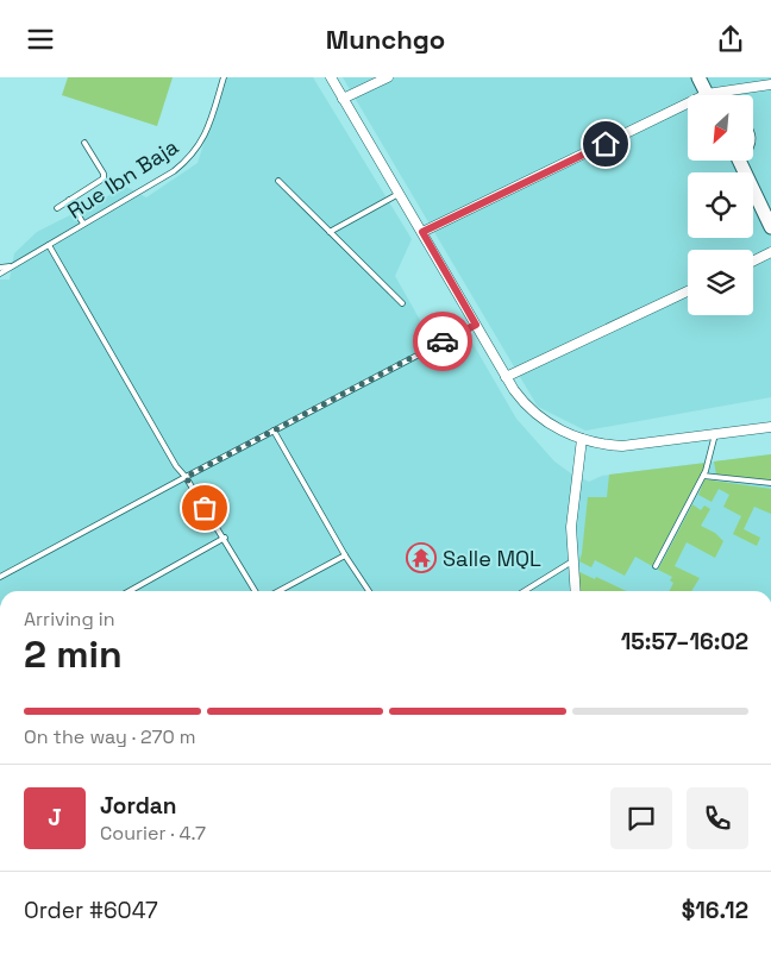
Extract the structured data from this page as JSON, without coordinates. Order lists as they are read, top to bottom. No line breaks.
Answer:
{"streets":{"lane":["Rue Ibn Baja"]},"places":{"temple":["Salle MQL"]},"north":"bottom left","page":{"header":"Munchgo","heading":["2 min","Arriving in","15:57–16:02"],"panel":["Jordan","Courier · 4.7","Order #6047","$16.12"],"bar":"On the way · 270 m","round":"J"}}
